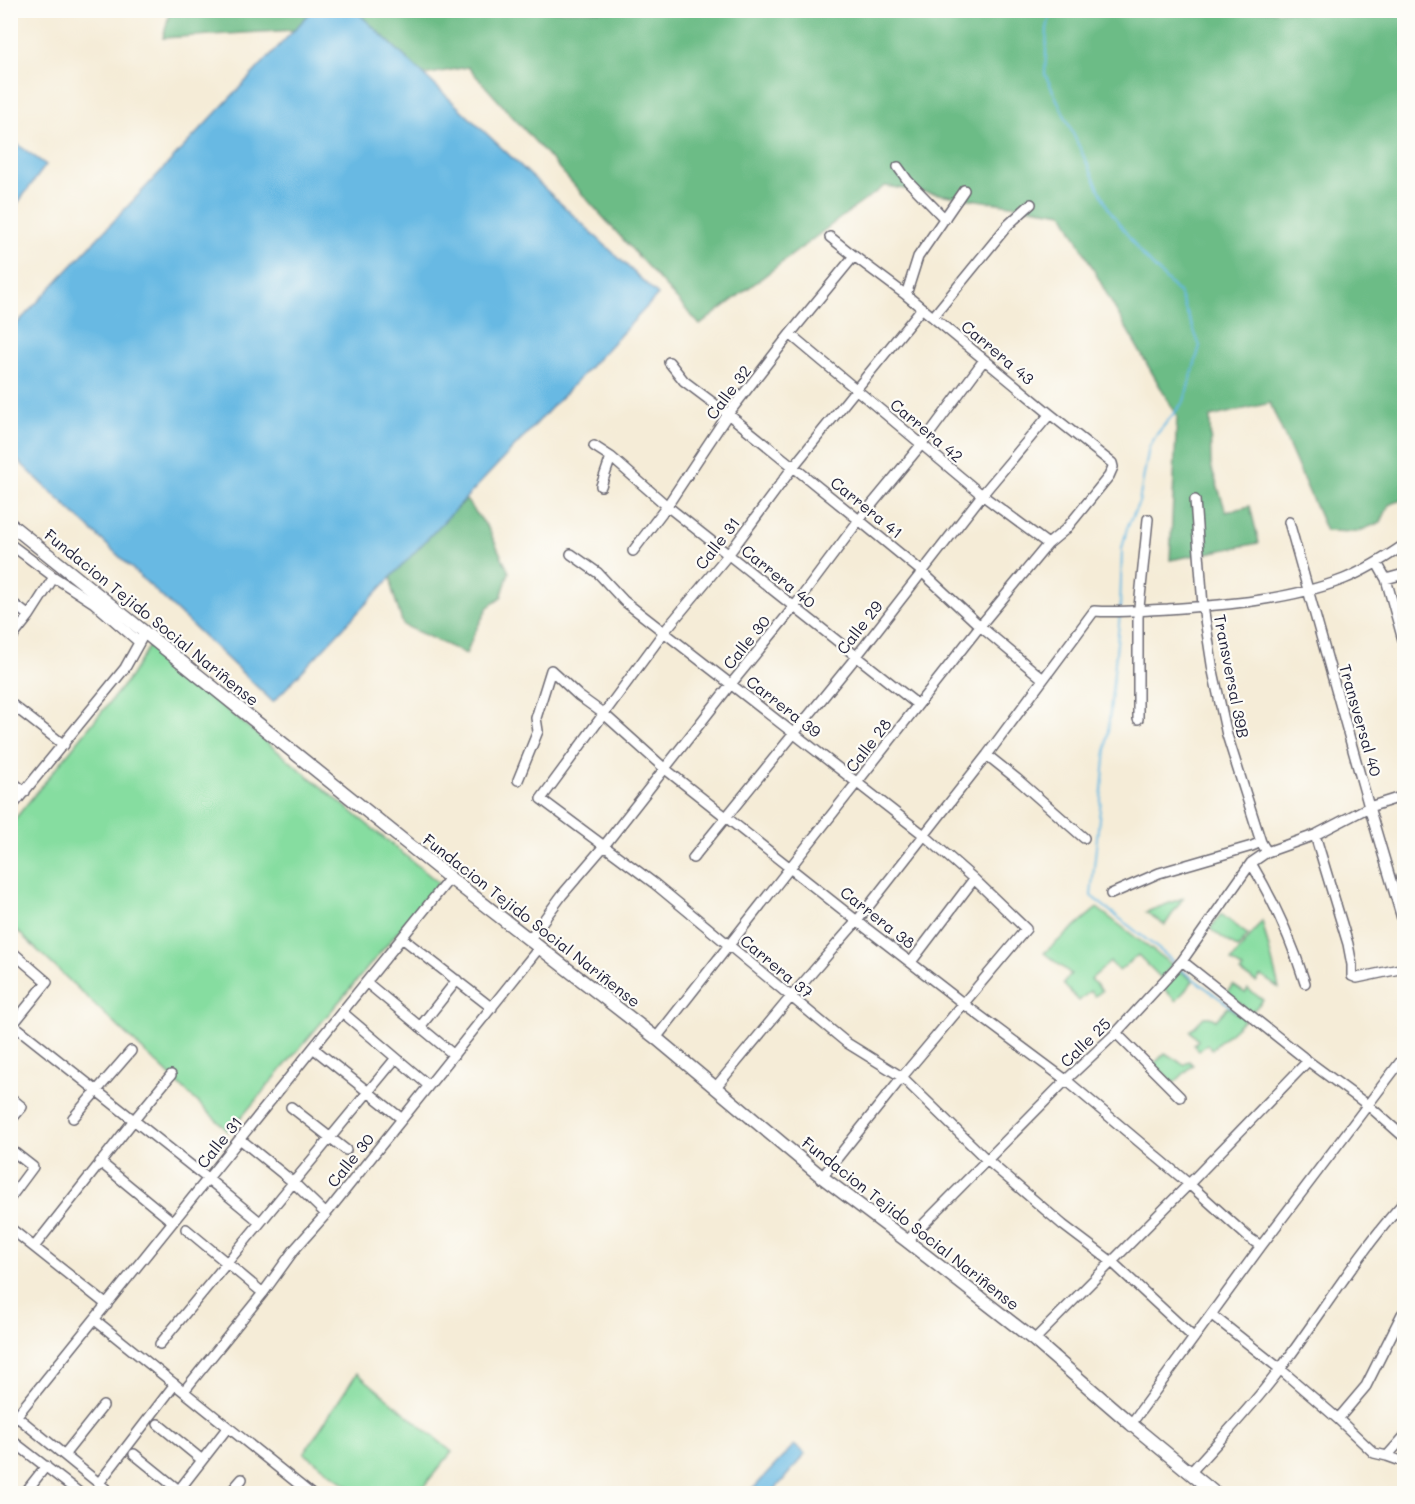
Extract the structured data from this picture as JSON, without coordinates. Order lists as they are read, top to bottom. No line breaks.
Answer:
{"streets":{"main road":["Fundacion Tejido Social Nariñense"],"street":["Carrera 43","Calle 32","Carrera 42","Carrera 41","Calle 31","Carrera 40","Calle 29","Calle 30","Transversal 39B","Carrera 39","Transversal 40","Calle 28","Carrera 38","Carrera 37","Calle 25"]},"crossings":[["Carrera 43","Calle 32"],["Carrera 43","Calle 31"],["Carrera 43","Calle 29"],["Carrera 43","Calle 30"],["Carrera 43","Calle 28"],["Calle 32","Carrera 42"],["Calle 32","Carrera 41"],["Calle 32","Carrera 40"],["Carrera 42","Calle 31"],["Carrera 42","Calle 29"],["Carrera 42","Calle 30"],["Carrera 42","Calle 28"],["Carrera 41","Calle 31"],["Carrera 41","Calle 29"],["Carrera 41","Calle 30"],["Carrera 41","Calle 28"],["Calle 31","Carrera 40"],["Calle 31","Fundacion Tejido Social Nariñense"],["Calle 31","Carrera 39"],["Calle 31","Carrera 38"],["Calle 31","Carrera 37"],["Carrera 40","Calle 29"],["Carrera 40","Calle 30"],["Carrera 40","Calle 28"],["Fundacion Tejido Social Nariñense","Calle 30"],["Fundacion Tejido Social Nariñense","Calle 28"],["Fundacion Tejido Social Nariñense","Calle 25"],["Calle 29","Carrera 39"],["Calle 29","Carrera 38"],["Calle 30","Carrera 39"],["Calle 30","Carrera 38"],["Calle 30","Carrera 37"],["Transversal 39B","Calle 25"],["Carrera 39","Calle 28"],["Carrera 39","Carrera 38"],["Transversal 40","Calle 25"],["Calle 28","Carrera 38"],["Calle 28","Carrera 37"],["Carrera 38","Calle 25"],["Carrera 37","Calle 25"]]}
